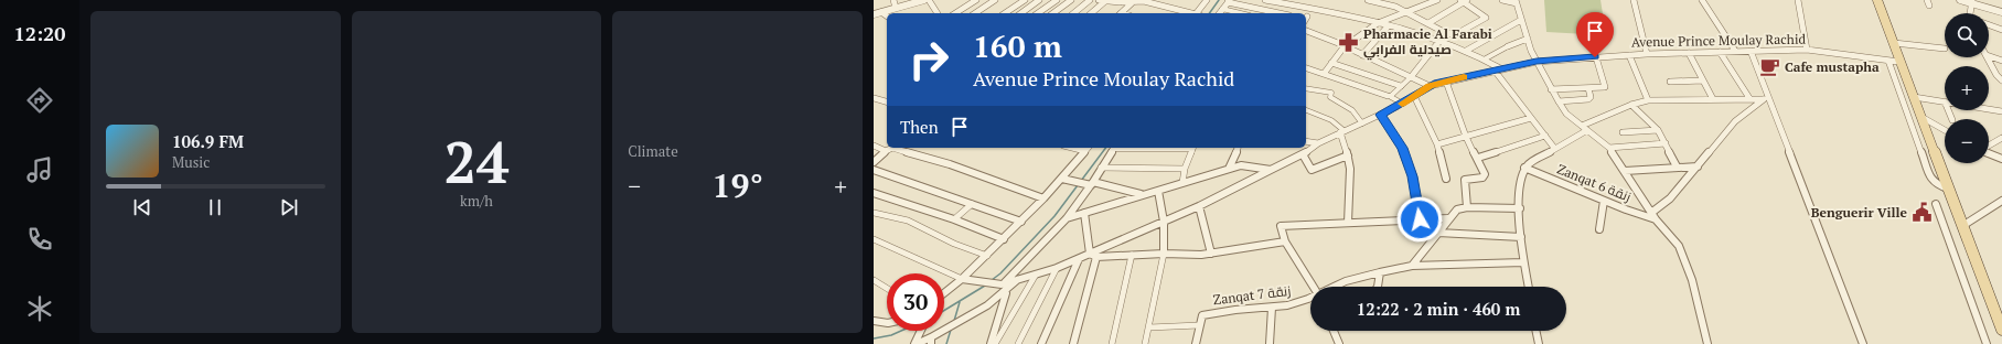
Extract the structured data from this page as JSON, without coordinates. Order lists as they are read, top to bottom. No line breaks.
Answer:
{"streets":{"street":["Avenue Prince Moulay Rachid","Zanqat 6 زنقة","Zanqat 7 زنقة"]},"places":{"pharmacy":["Pharmacie Al Farabi صيدلية الفرابي"],"cafe":["Cafe mustapha"],"public building":["Benguerir Ville"]},"page":{"tabs":"12:20","tile":[["24","km/h"],"Climate"],"map_buttons":["+","−"],"turn":["160 m","Avenue Prince Moulay Rachid"],"then":"Then","song":["106.9 FM","Music"],"heat":["−","19°","+"],"limit":"30","trip":"12:22 · 2 min · 460 m"}}
